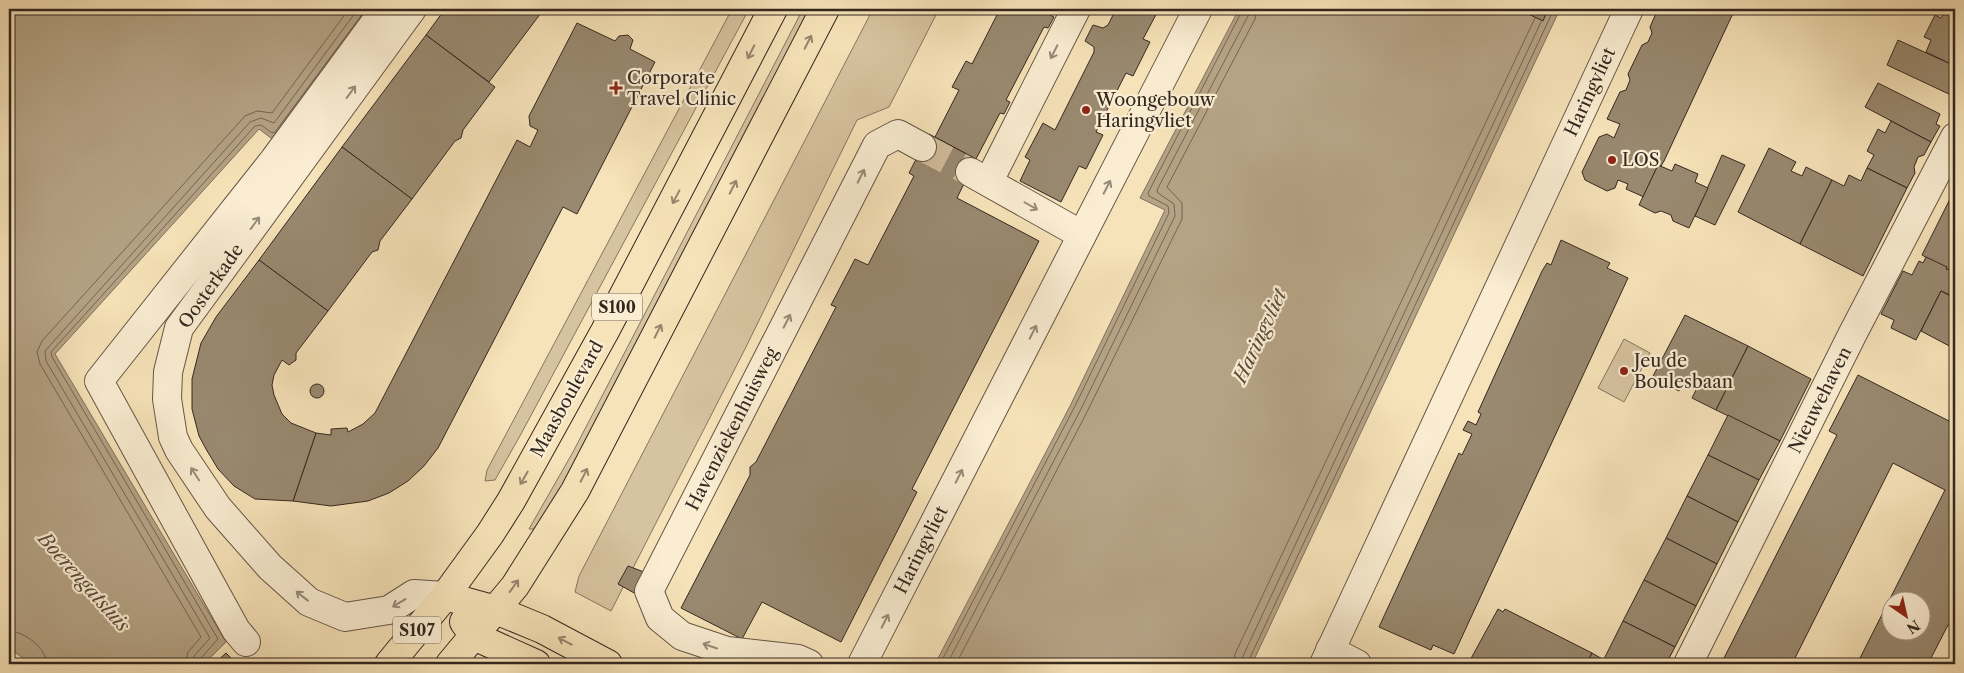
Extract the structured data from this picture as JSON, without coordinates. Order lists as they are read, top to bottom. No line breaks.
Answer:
{"streets":{"main road":["S100","Maasboulevard","S107"],"street":["Haringvliet","Oosterkade","Nieuwehaven","Havenziekenhuisweg"]},"crossings":[["Oosterkade","Maasboulevard"],["S100","S107"]],"one_way":["Haringvliet"],"water":["Haringvliet","Boerengatsluis"],"places":{"health":["Corporate Travel Clinic"],"other":["Woongebouw Haringvliet","LOS","Jeu de Boulesbaan"]},"north":"bottom right"}
